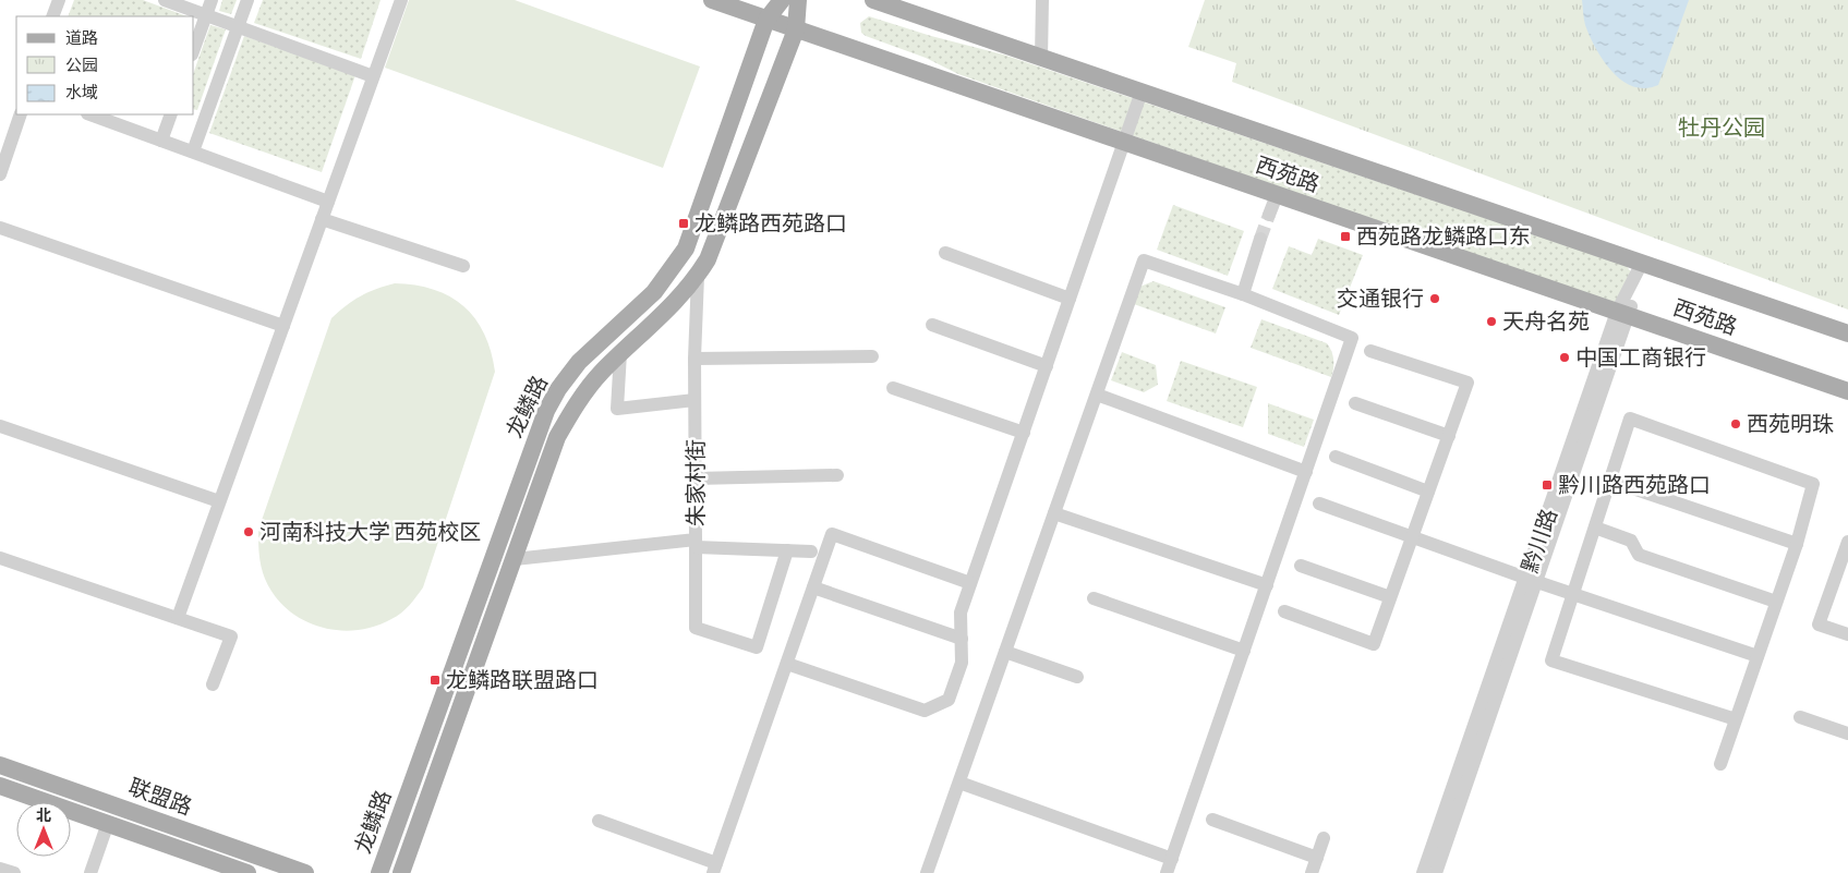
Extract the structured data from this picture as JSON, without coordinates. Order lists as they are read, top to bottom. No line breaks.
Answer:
{"streets":{"main road":["西苑路","龙鳞路","联盟路"],"street":["朱家村街","黔川路"]},"crossings":[["西苑路","龙鳞路"],["西苑路","黔川路"],["龙鳞路","朱家村街"]],"parks":["牡丹公园"],"places":{"transit":["龙鳞路西苑路口","西苑路龙鳞路口东","黔川路西苑路口","龙鳞路联盟路口"],"other":["交通银行","天舟名苑","中国工商银行","西苑明珠","河南科技大学 西苑校区"]},"legend":["道路","公园","水域"],"north":"top"}
